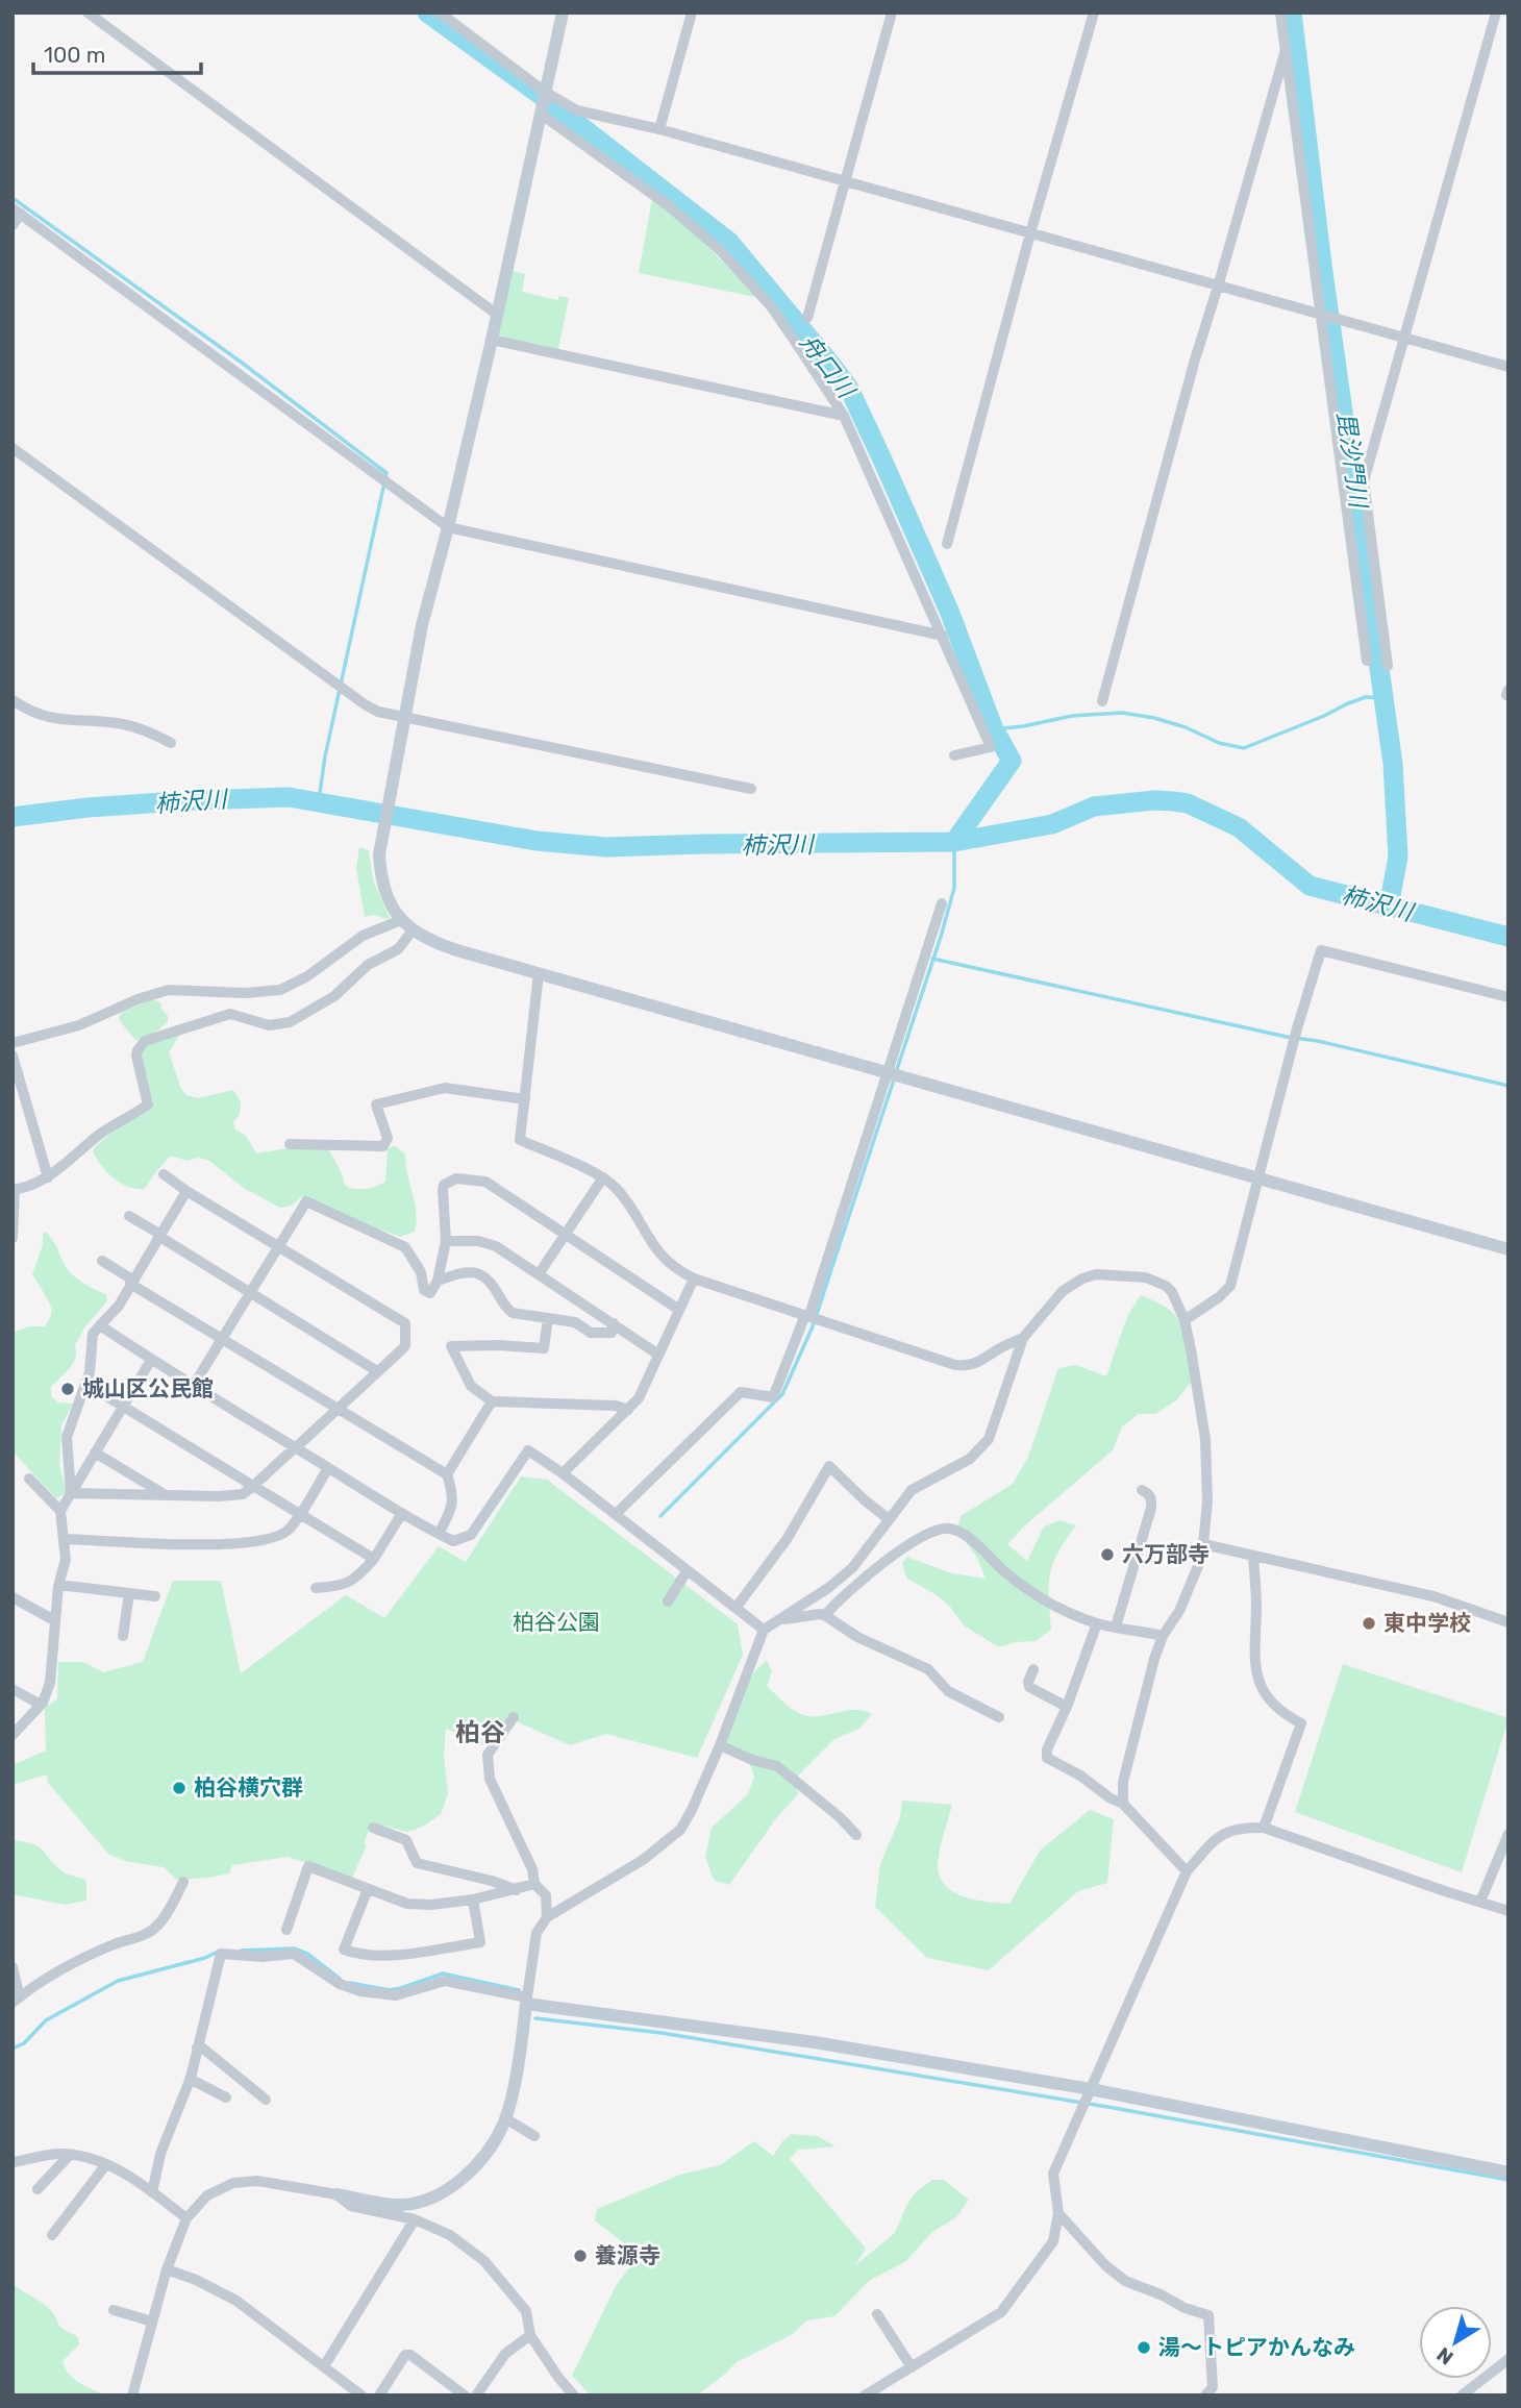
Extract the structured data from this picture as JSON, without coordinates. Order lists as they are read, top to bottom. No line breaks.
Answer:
{"districts":["柏谷"],"water":["舟口川","毘沙門川","柿沢川"],"parks":["柏谷公園"],"places":["城山区公民館","六万部寺","東中学校","柏谷横穴群","養源寺","湯～トピアかんなみ"],"scale_bar":"100 m","north":"bottom left"}
